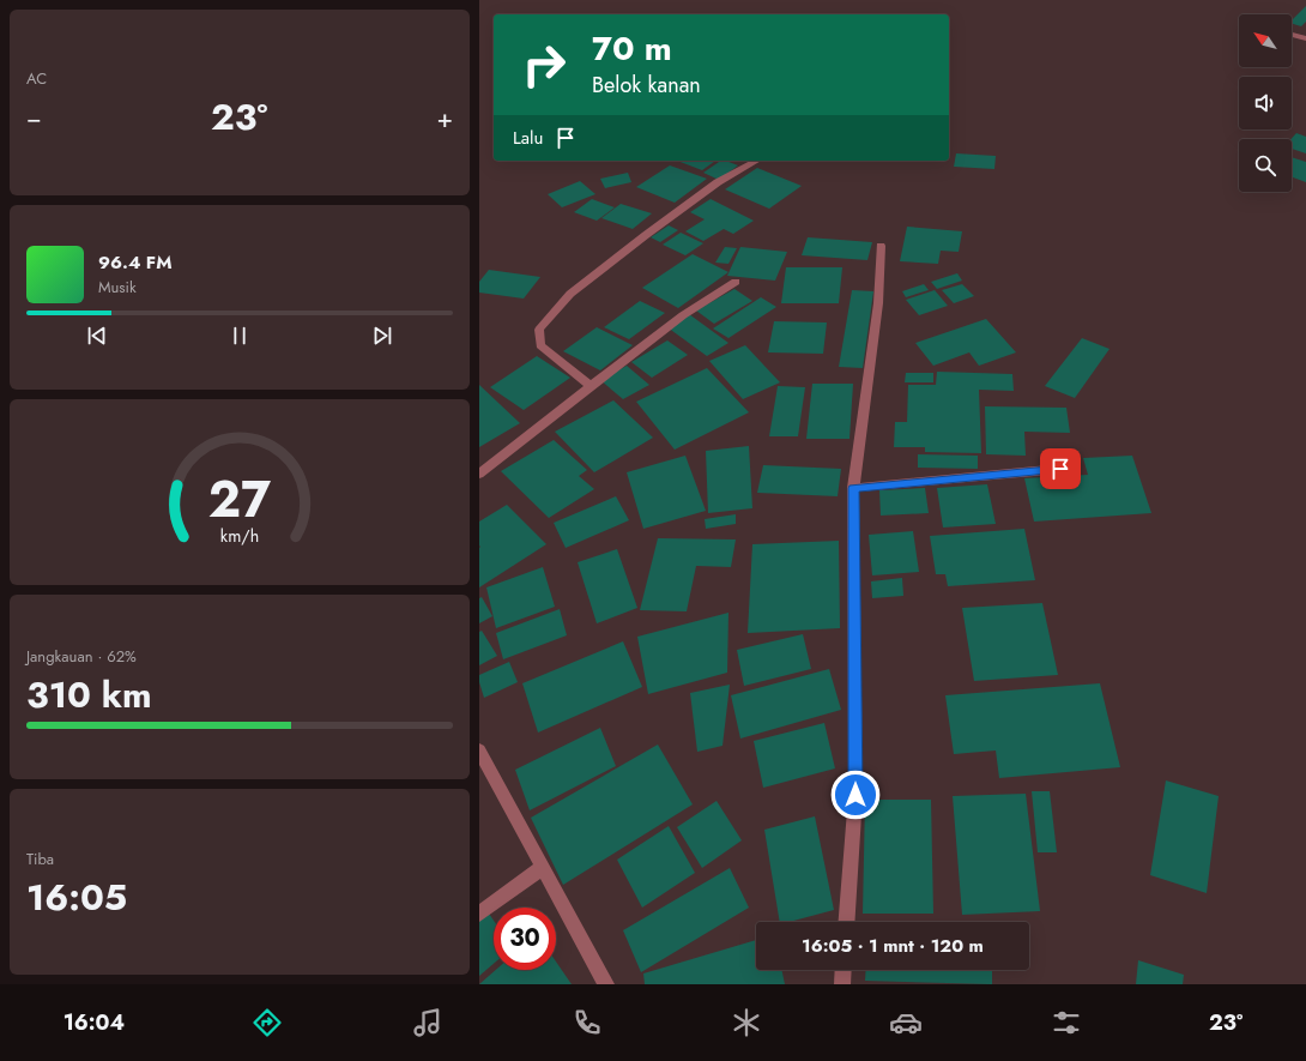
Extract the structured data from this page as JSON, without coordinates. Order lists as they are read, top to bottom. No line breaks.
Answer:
{"north":"top left","page":{"tile":["AC",["Jangkauan · 62%","310 km"],["Tiba","16:05"]],"turn":["70 m","Belok kanan"],"heat":["−","23°","+"],"then":"Lalu","song":["96.4 FM","Musik"],"limit":"30","trip":"16:05 · 1 mnt · 120 m","tabs":["16:04","23°"],"gauge":["27","km/h"]}}
